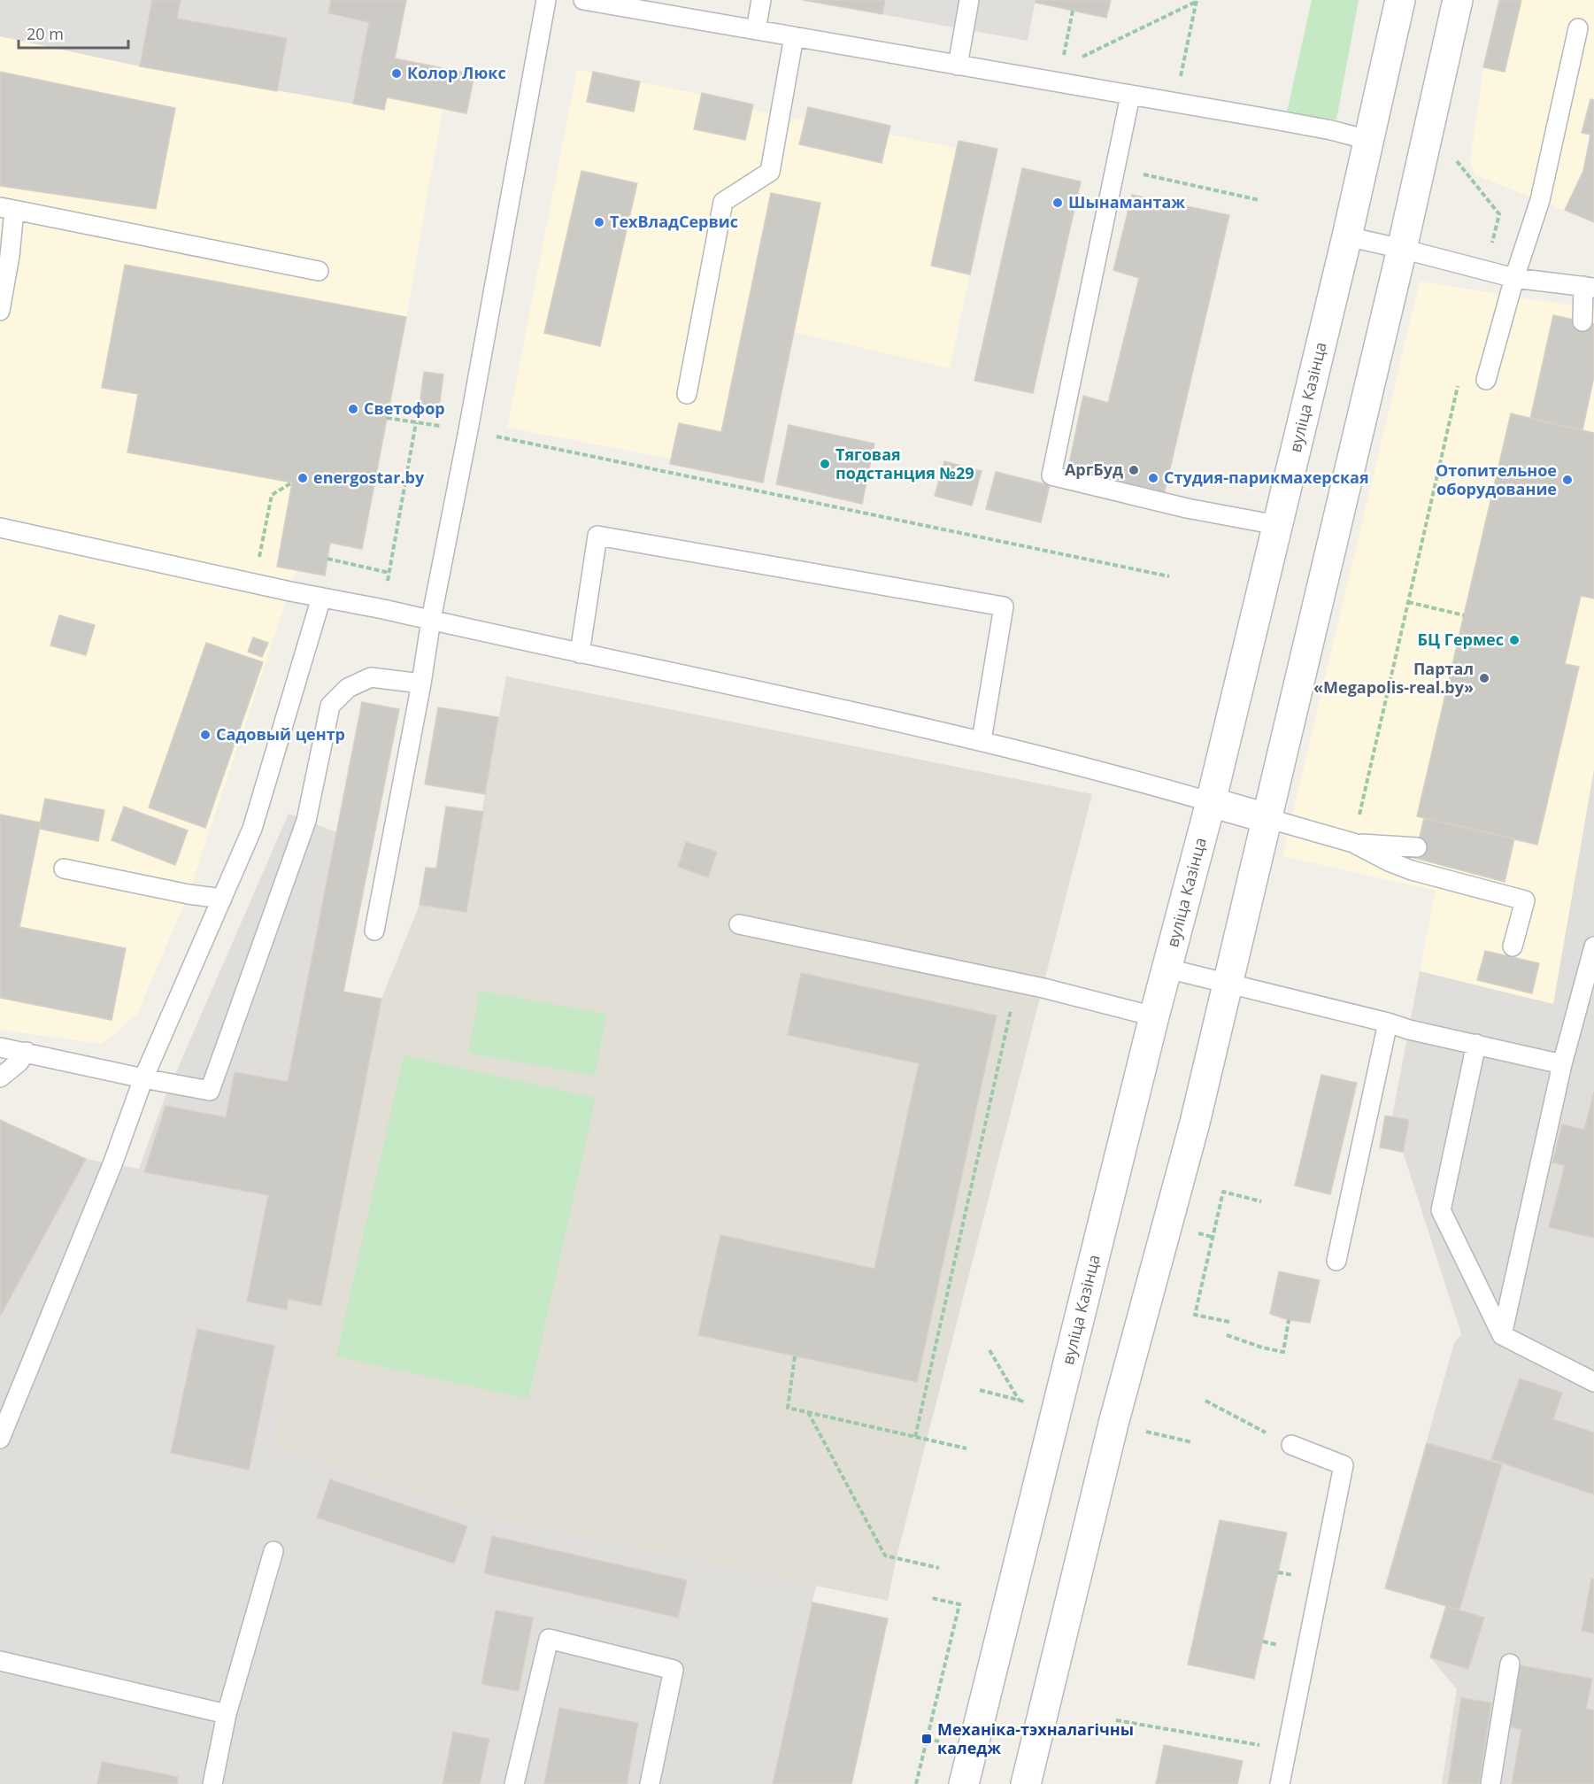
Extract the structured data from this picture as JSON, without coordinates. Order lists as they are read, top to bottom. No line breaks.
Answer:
{"streets":{"main road":["вуліца Казінца"]},"places":{"other":["Колор Люкс","Шынамантаж","ТехВладСервис","Светофор","Тяговая подстанция №29","АргБуд","energostar.by","Студия-парикмахерская","Отопительное оборудование","БЦ Гермес","Партал «Megapolis-real.by»","Садовый центр"],"transit":["Механіка-тэхналагічны каледж"]},"scale_bar":"20 m"}
